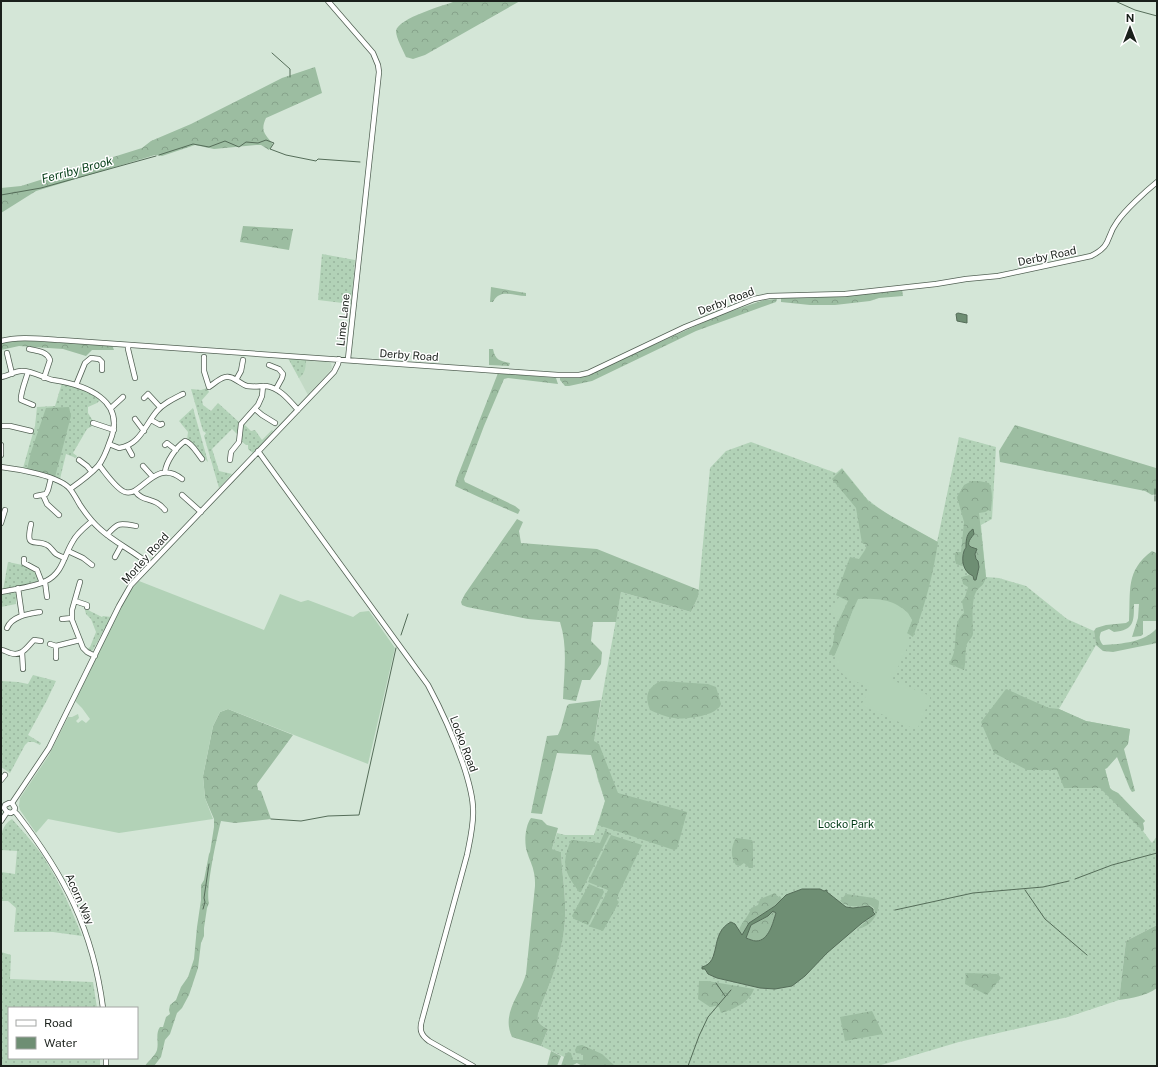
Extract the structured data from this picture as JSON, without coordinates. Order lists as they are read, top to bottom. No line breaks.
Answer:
{"streets":{"street":["Derby Road","Lime Lane","Morley Road","Locko Road","Acorn Way"]},"crossings":[["Derby Road","Lime Lane"],["Lime Lane","Morley Road"],["Morley Road","Locko Road"],["Morley Road","Acorn Way"]],"water":["Ferriby Brook"],"parks":["Locko Park"],"legend":["Road","Water"],"north":"top"}
